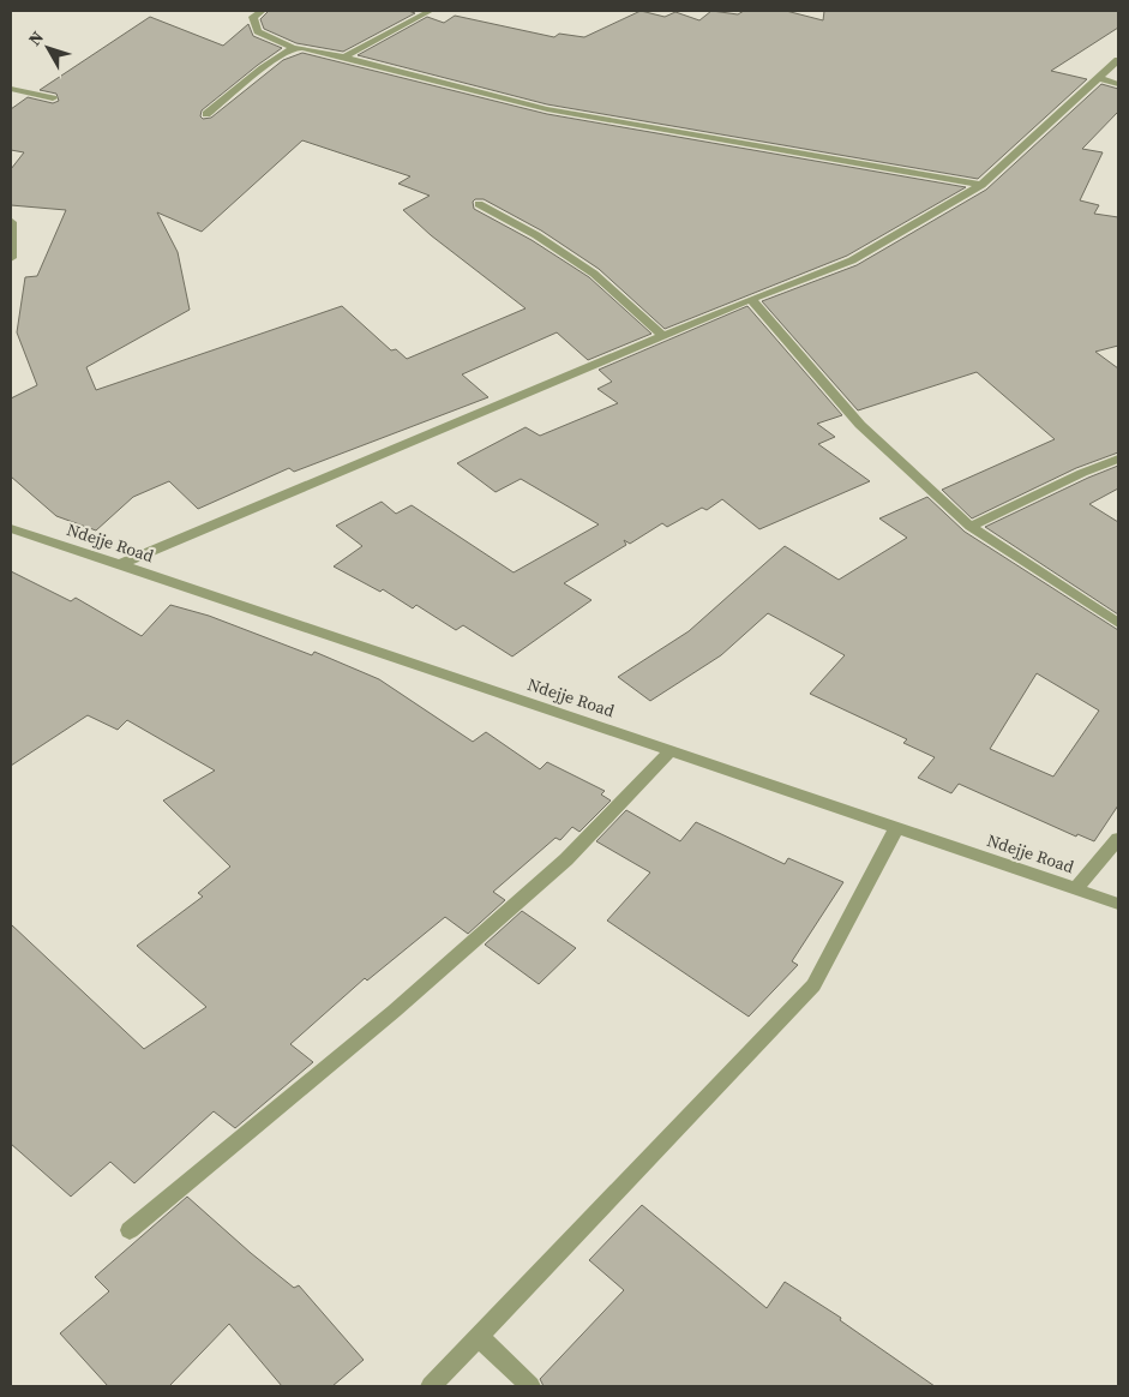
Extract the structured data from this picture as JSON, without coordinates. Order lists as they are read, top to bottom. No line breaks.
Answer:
{"streets":{"street":["Ndejje Road"]},"north":"top left"}
